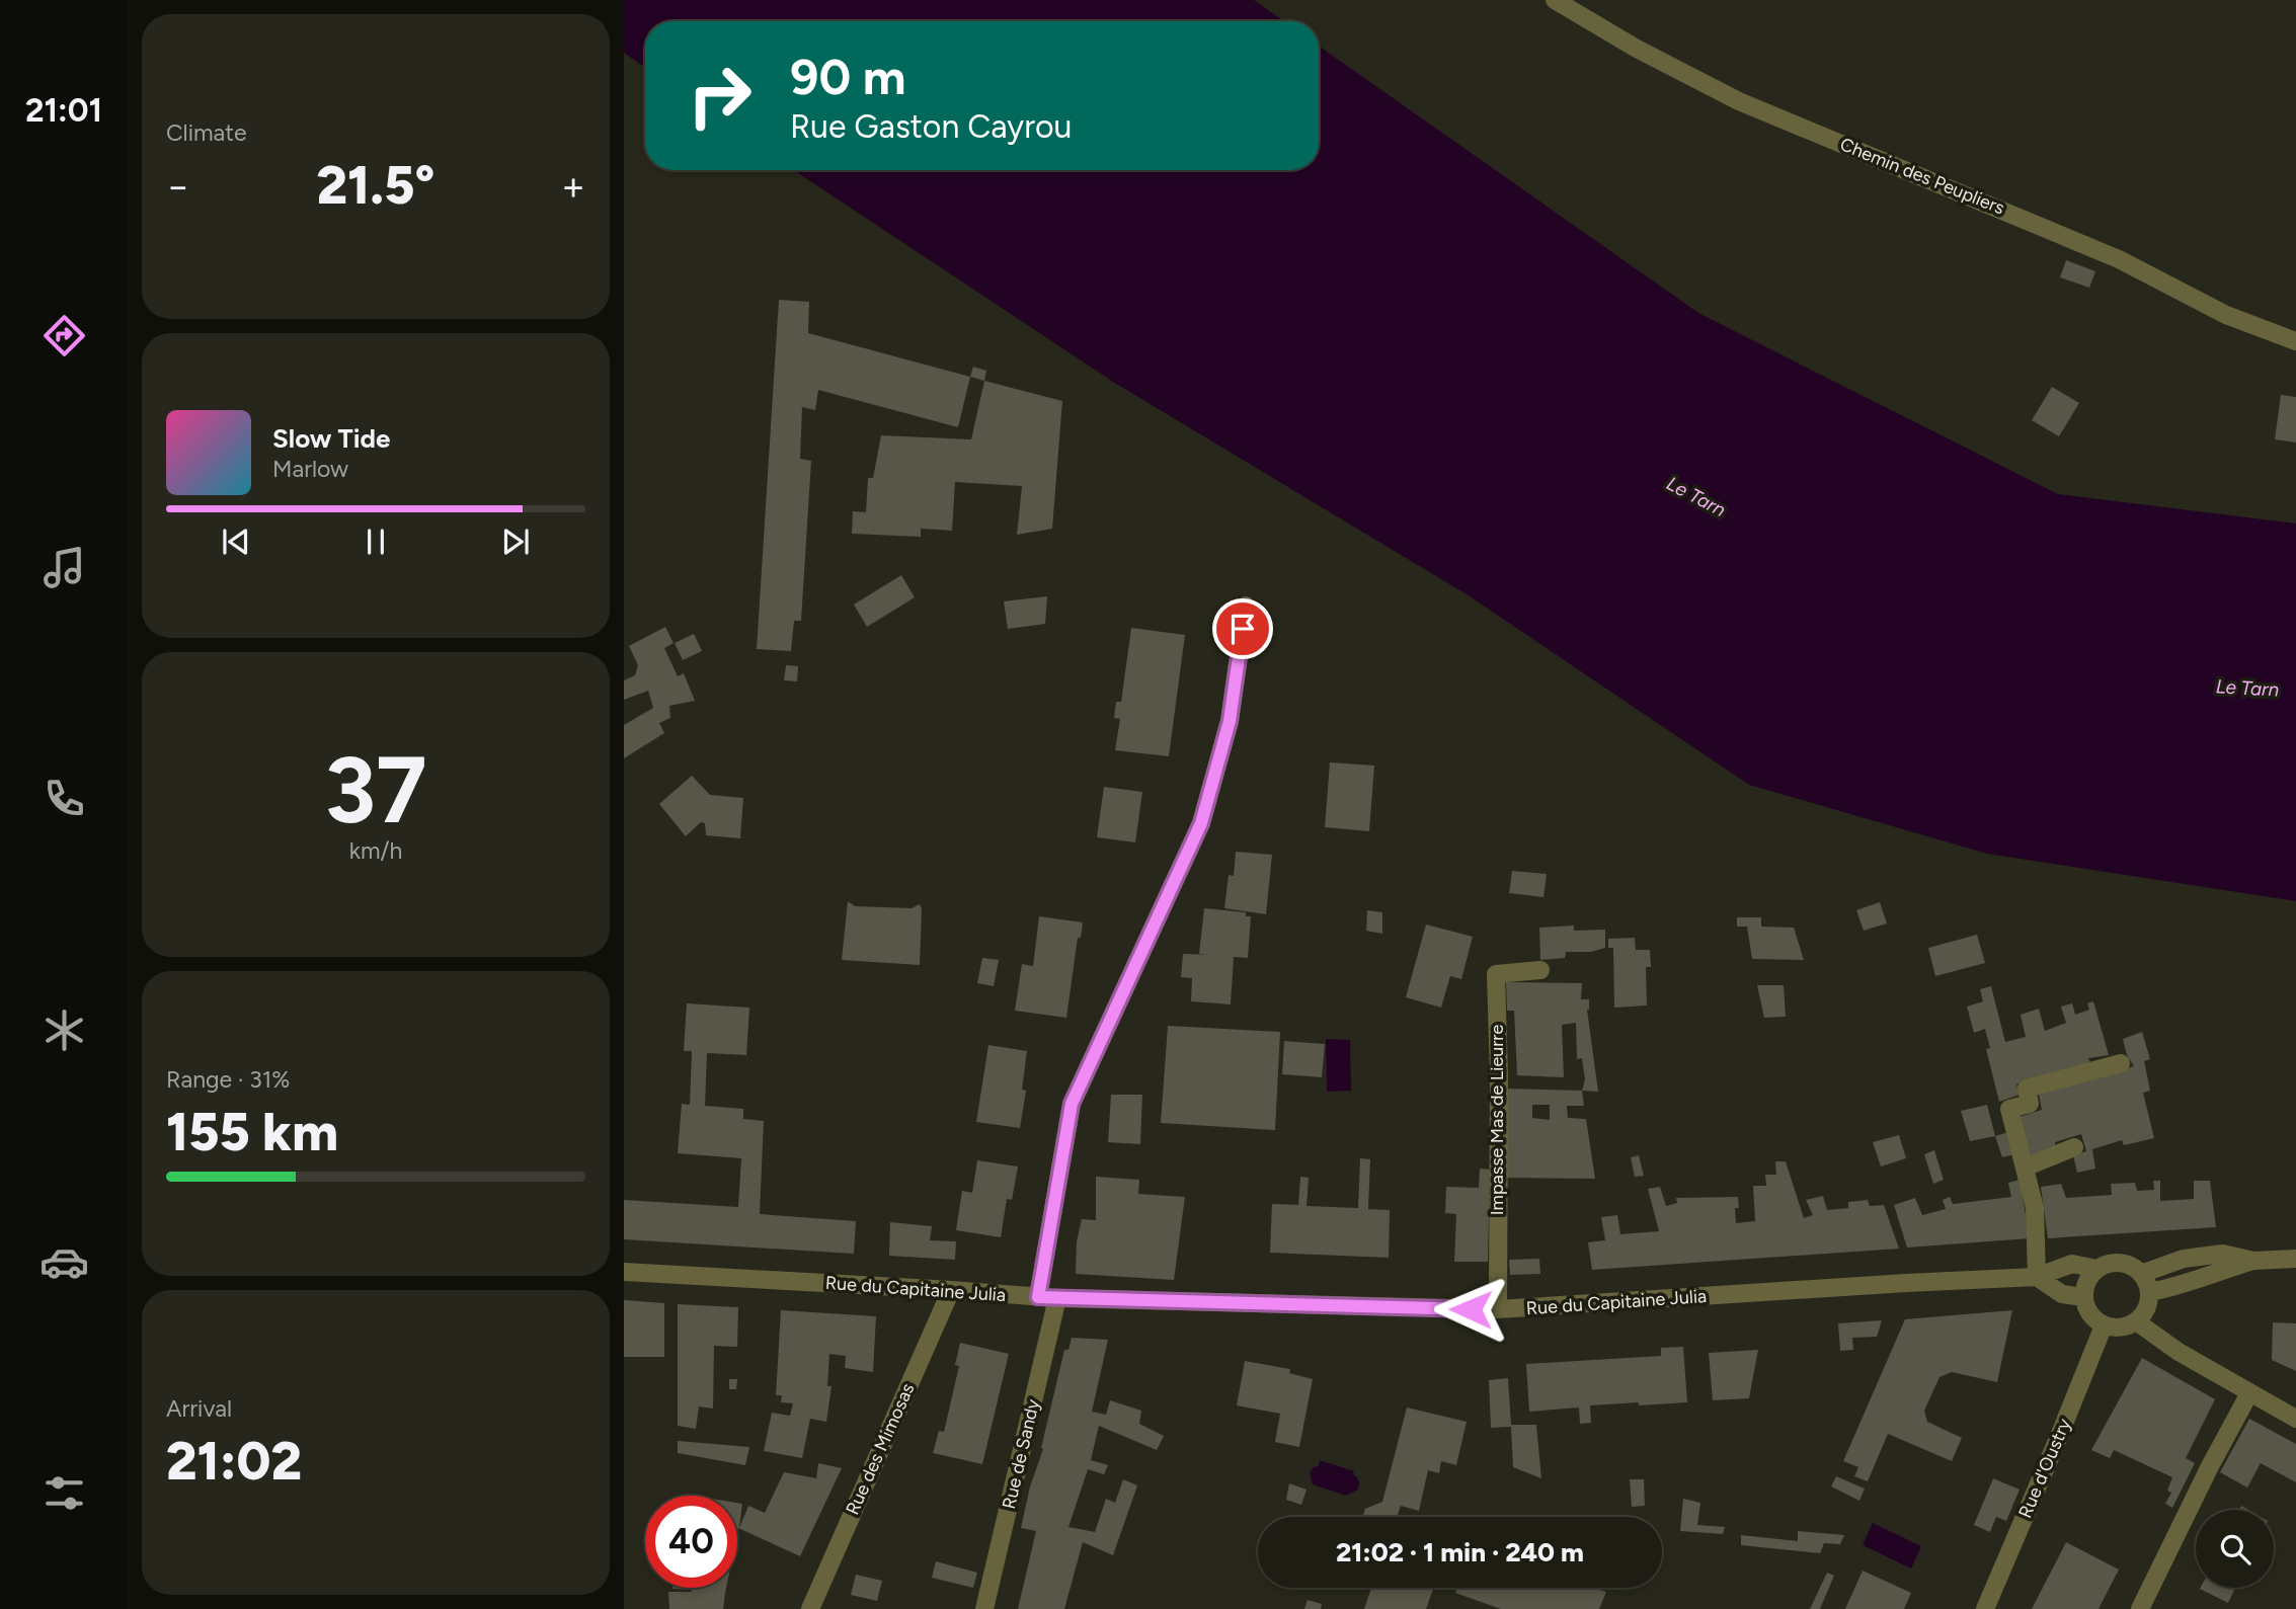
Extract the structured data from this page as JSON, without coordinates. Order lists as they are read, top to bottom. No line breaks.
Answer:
{"streets":{"street":["Chemin des Peupliers","Impasse Mas de Lieurre","Rue du Capitaine Julia","Rue des Mimosas","Rue de Sandy","Rue d'Oustry"]},"crossings":[["Impasse Mas de Lieurre","Rue du Capitaine Julia"],["Rue du Capitaine Julia","Rue des Mimosas"],["Rue du Capitaine Julia","Rue de Sandy"],["Rue du Capitaine Julia","Rue d'Oustry"]],"water":["Le Tarn"],"page":{"tabs":"21:01","tile":["Climate",["37","km/h"],["Range · 31%","155 km"],["Arrival","21:02"]],"turn":["90 m","Rue Gaston Cayrou"],"heat":["−","21.5°","+"],"song":["Slow Tide","Marlow"],"limit":"40","trip":"21:02 · 1 min · 240 m"}}
